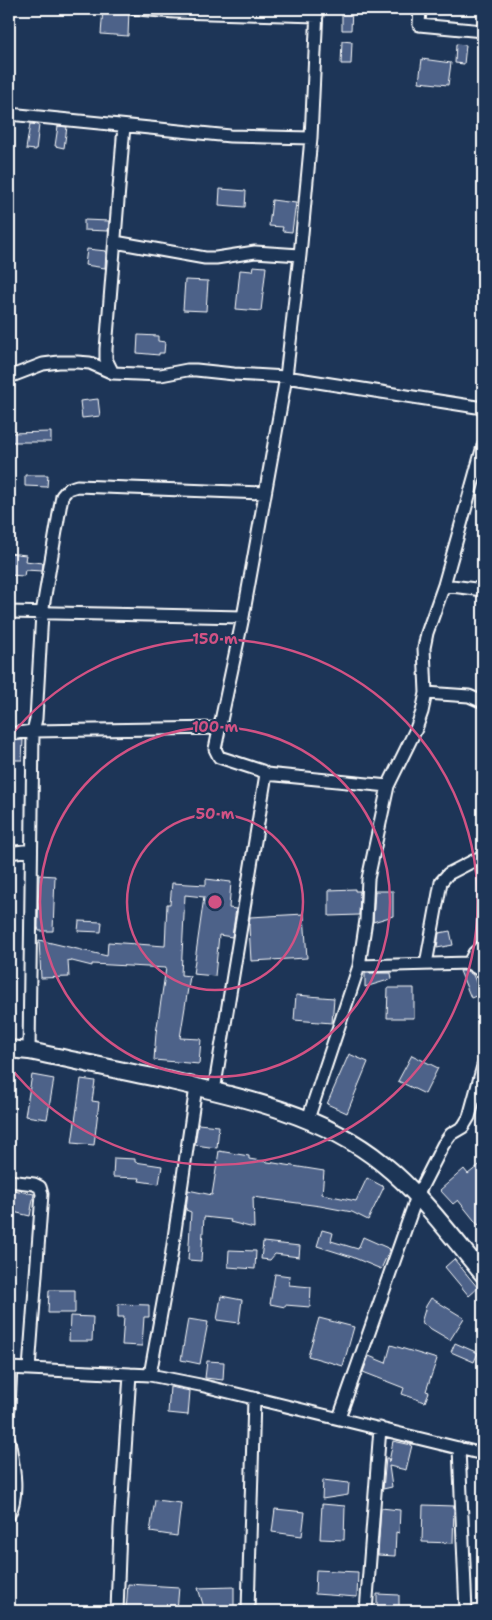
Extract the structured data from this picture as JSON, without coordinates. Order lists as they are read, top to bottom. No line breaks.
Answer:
{"rings":["150 m","100 m","50 m"]}
